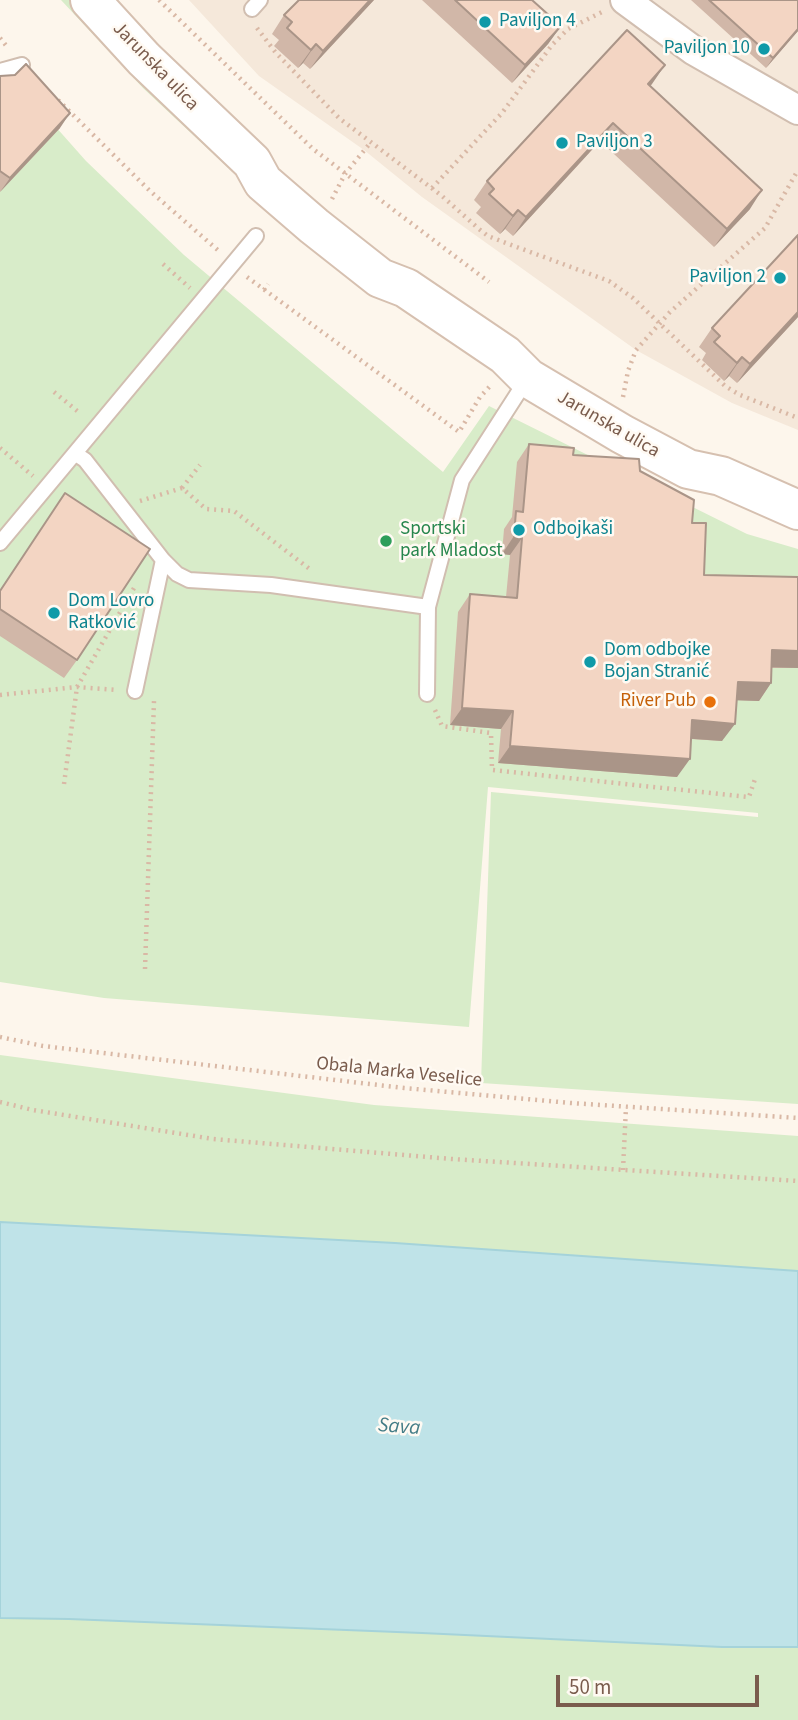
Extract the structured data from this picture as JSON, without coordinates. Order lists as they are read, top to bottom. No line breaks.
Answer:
{"streets":{"street":["Jarunska ulica"],"path":["Obala Marka Veselice"]},"water":["Sava"],"places":["Paviljon 4","Paviljon 10","Paviljon 3","Paviljon 2","Odbojkaši","Sportski park Mladost","Dom Lovro Ratković","Dom odbojke Bojan Stranić","River Pub"],"scale_bar":"50 m"}
